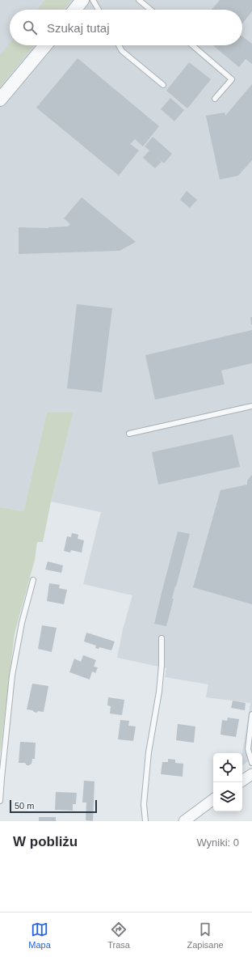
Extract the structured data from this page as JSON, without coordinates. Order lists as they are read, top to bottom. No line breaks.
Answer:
{"scale_bar":"50 m","page":{"search":"Szukaj tutaj","scale":"50 m","heading":["W pobliżu","Wyniki: 0"],"nav":["Mapa","Trasa","Zapisane"]}}
